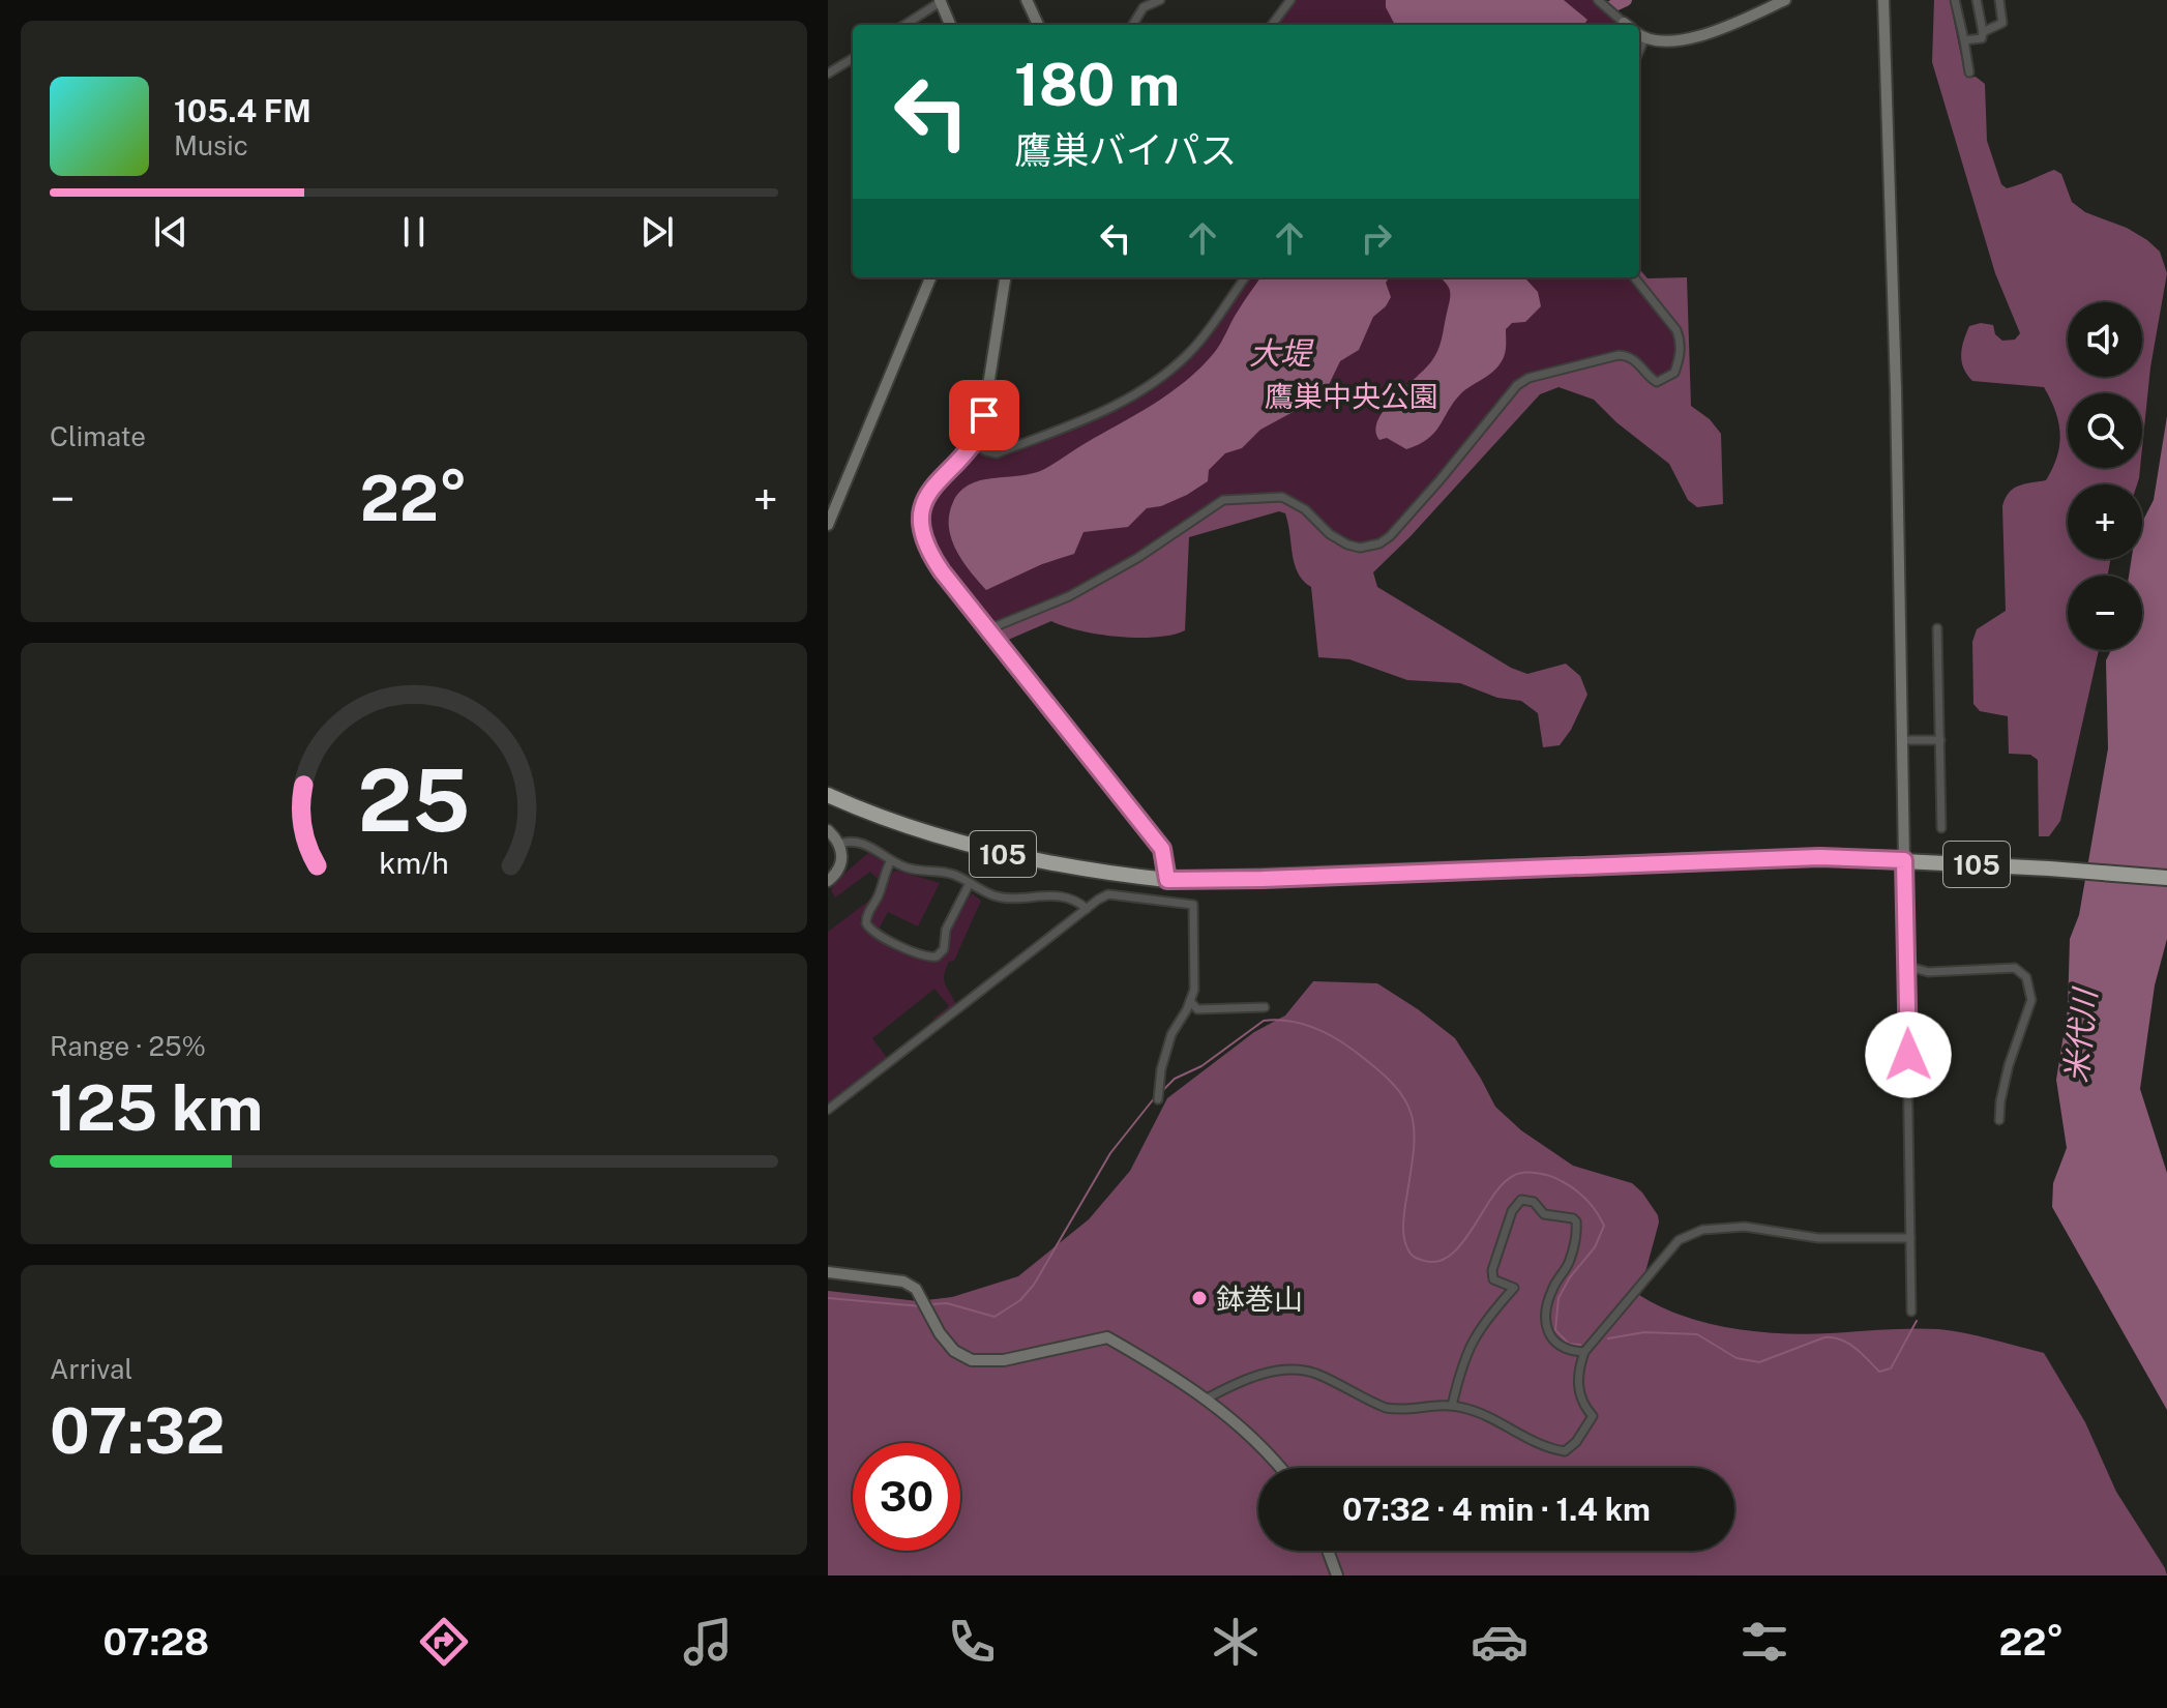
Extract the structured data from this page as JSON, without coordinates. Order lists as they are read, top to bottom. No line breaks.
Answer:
{"streets":{"highway":["105"]},"water":["大堤","米代川"],"parks":["鷹巣中央公園"],"places":["鉢巻山"],"page":{"turn":["180 m","鷹巣バイパス"],"song":["105.4 FM","Music"],"map_buttons":["+","−"],"tile":["Climate",["Range · 25%","125 km"],["Arrival","07:32"]],"heat":["−","22°","+"],"limit":"30","trip":"07:32 · 4 min · 1.4 km","tabs":["07:28","22°"],"gauge":["25","km/h"]}}
